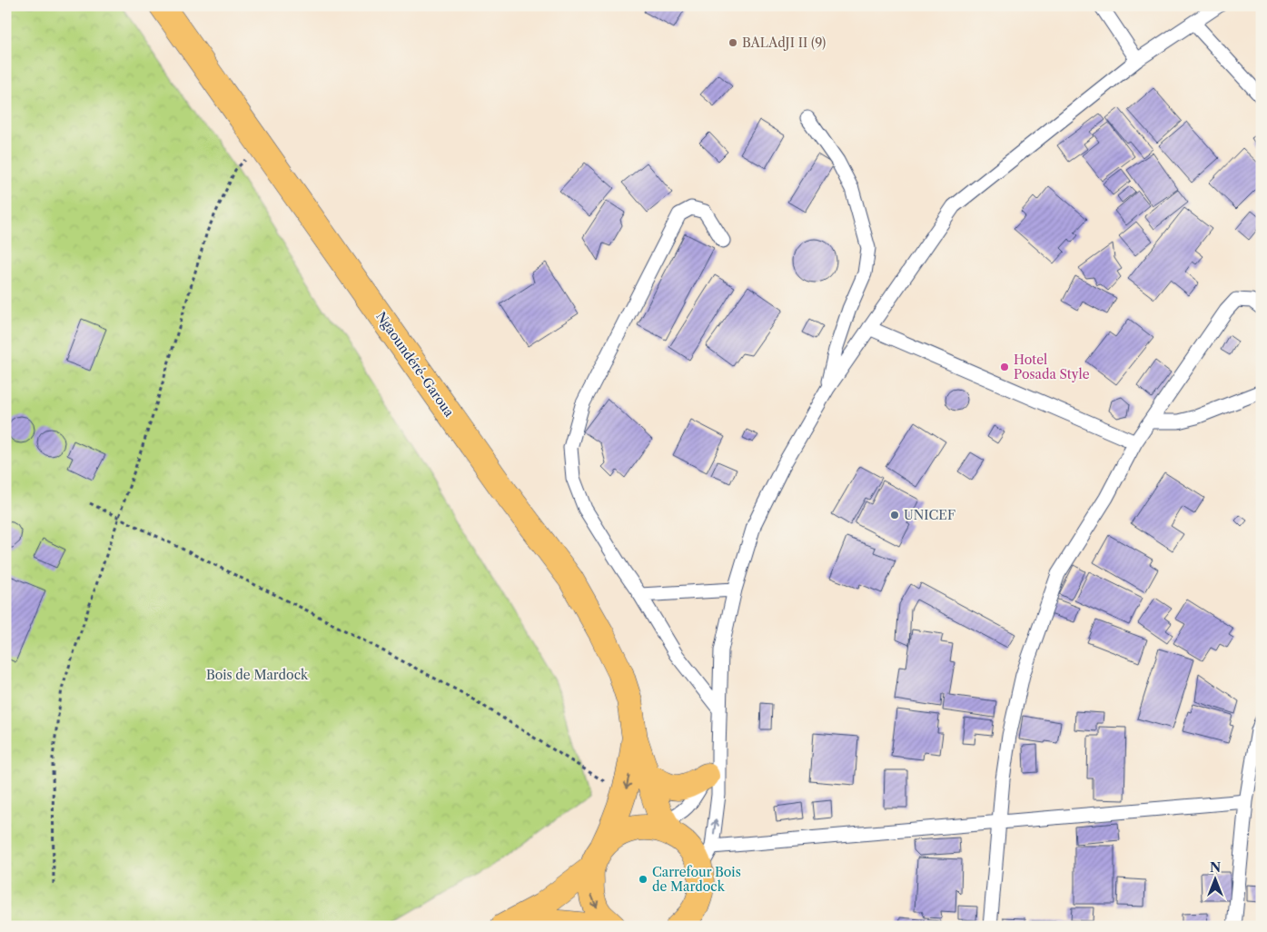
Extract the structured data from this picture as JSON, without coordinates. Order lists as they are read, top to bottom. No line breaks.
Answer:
{"streets":{"highway":["Ngaoundéré-Garoua"]},"parks":["Bois de Mardock"],"places":["BALAdJI II (9)","Hotel Posada Style","UNICEF","Carrefour Bois de Mardock"],"north":"top"}
